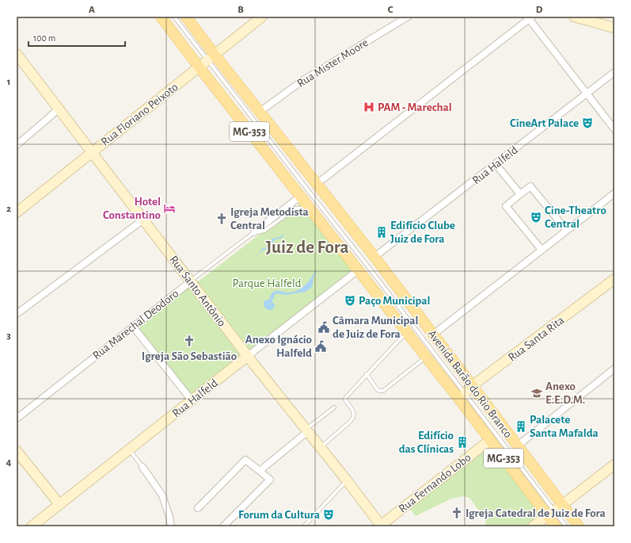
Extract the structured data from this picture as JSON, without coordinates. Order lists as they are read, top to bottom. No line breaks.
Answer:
{"streets":{"main road":["MG-353","Avenida Barão do Rio Branco"],"street":["Rua Mister Moore","Rua Floriano Peixoto","Rua Halfeld","Rua Santo Antônio","Rua Marechal Deodoro","Rua Santa Rita","Rua Fernando Lobo"]},"crossings":[["Rua Mister Moore","Avenida Barão do Rio Branco"],["Rua Floriano Peixoto","Rua Santo Antônio"],["Rua Floriano Peixoto","Avenida Barão do Rio Branco"],["Rua Halfeld","Rua Santo Antônio"],["Rua Halfeld","Avenida Barão do Rio Branco"],["Rua Santo Antônio","Rua Marechal Deodoro"],["Rua Santo Antônio","Rua Fernando Lobo"],["Rua Marechal Deodoro","Avenida Barão do Rio Branco"],["Rua Santa Rita","Avenida Barão do Rio Branco"],["Avenida Barão do Rio Branco","Rua Fernando Lobo"]],"districts":["Juiz de Fora"],"parks":["Parque Halfeld"],"places":{"hospital":["PAM - Marechal"],"theatre":["CineArt Palace","Cine-Theatro Central","Paço Municipal","Forum da Cultura"],"hotel":["Hotel Constantino"],"church":["Igreja Metodista Central","Igreja São Sebastião","Igreja Catedral de Juiz de Fora"],"building":["Edifício Clube Juiz de Fora","Palacete Santa Mafalda","Edifício das Clínicas"],"public building":["Câmara Municipal de Juiz de Fora","Anexo Ignácio Halfeld"],"school or university":["Anexo E.E.D.M."]},"scale_bar":"100 m","grid":{"columns":["A","B","C","D"],"rows":["1","2","3","4"]}}
